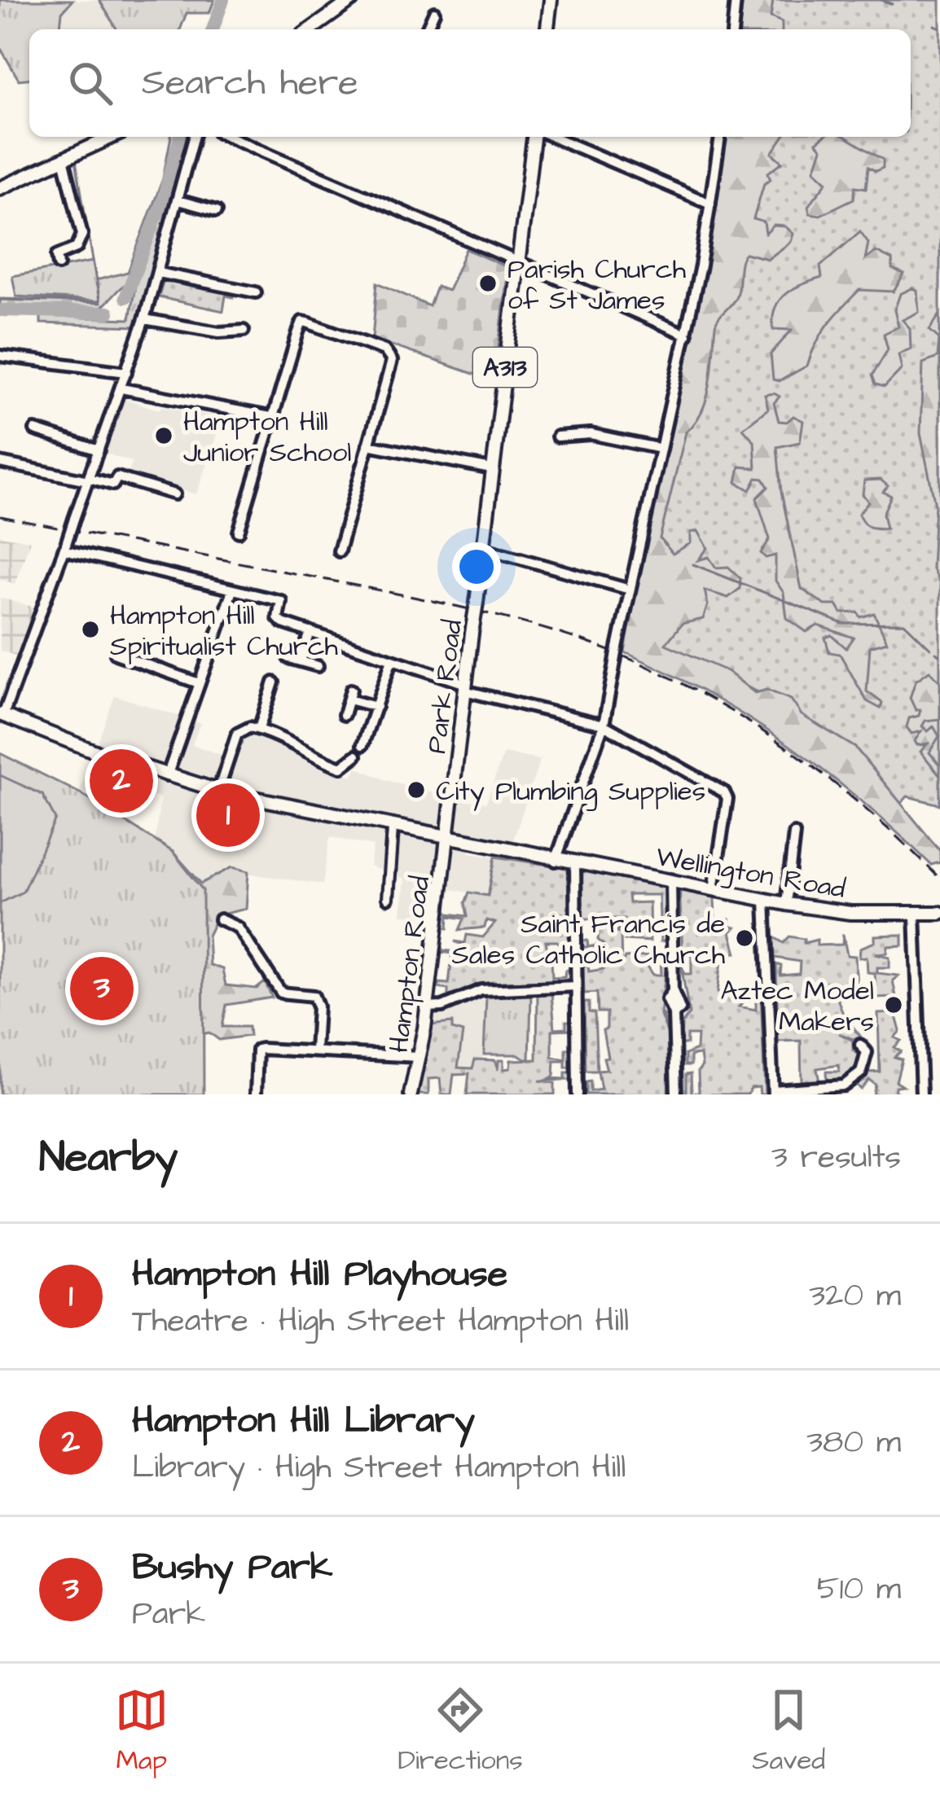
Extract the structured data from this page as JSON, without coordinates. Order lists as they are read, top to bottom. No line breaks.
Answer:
{"streets":{"main road":["A313","Park Road","Wellington Road","Hampton Road"]},"crossings":[["Park Road","Wellington Road"],["Park Road","Hampton Road"],["Wellington Road","Hampton Road"]],"places":["Parish Church of St James","Hampton Hill Junior School","Hampton Hill Spiritualist Church","City Plumbing Supplies","Saint Francis de Sales Catholic Church","Aztec Model Makers"],"page":{"search":"Search here","pins":["2","1","3"],"heading":["Nearby","3 results"],"list":[{"mark":"1","name":"Hampton Hill Playhouse","note":"Theatre · High Street Hampton Hill","value":"320 m"},{"mark":"2","name":"Hampton Hill Library","note":"Library · High Street Hampton Hill","value":"380 m"},{"mark":"3","name":"Bushy Park","note":"Park","value":"510 m"}],"nav":["Map","Directions","Saved"]}}
